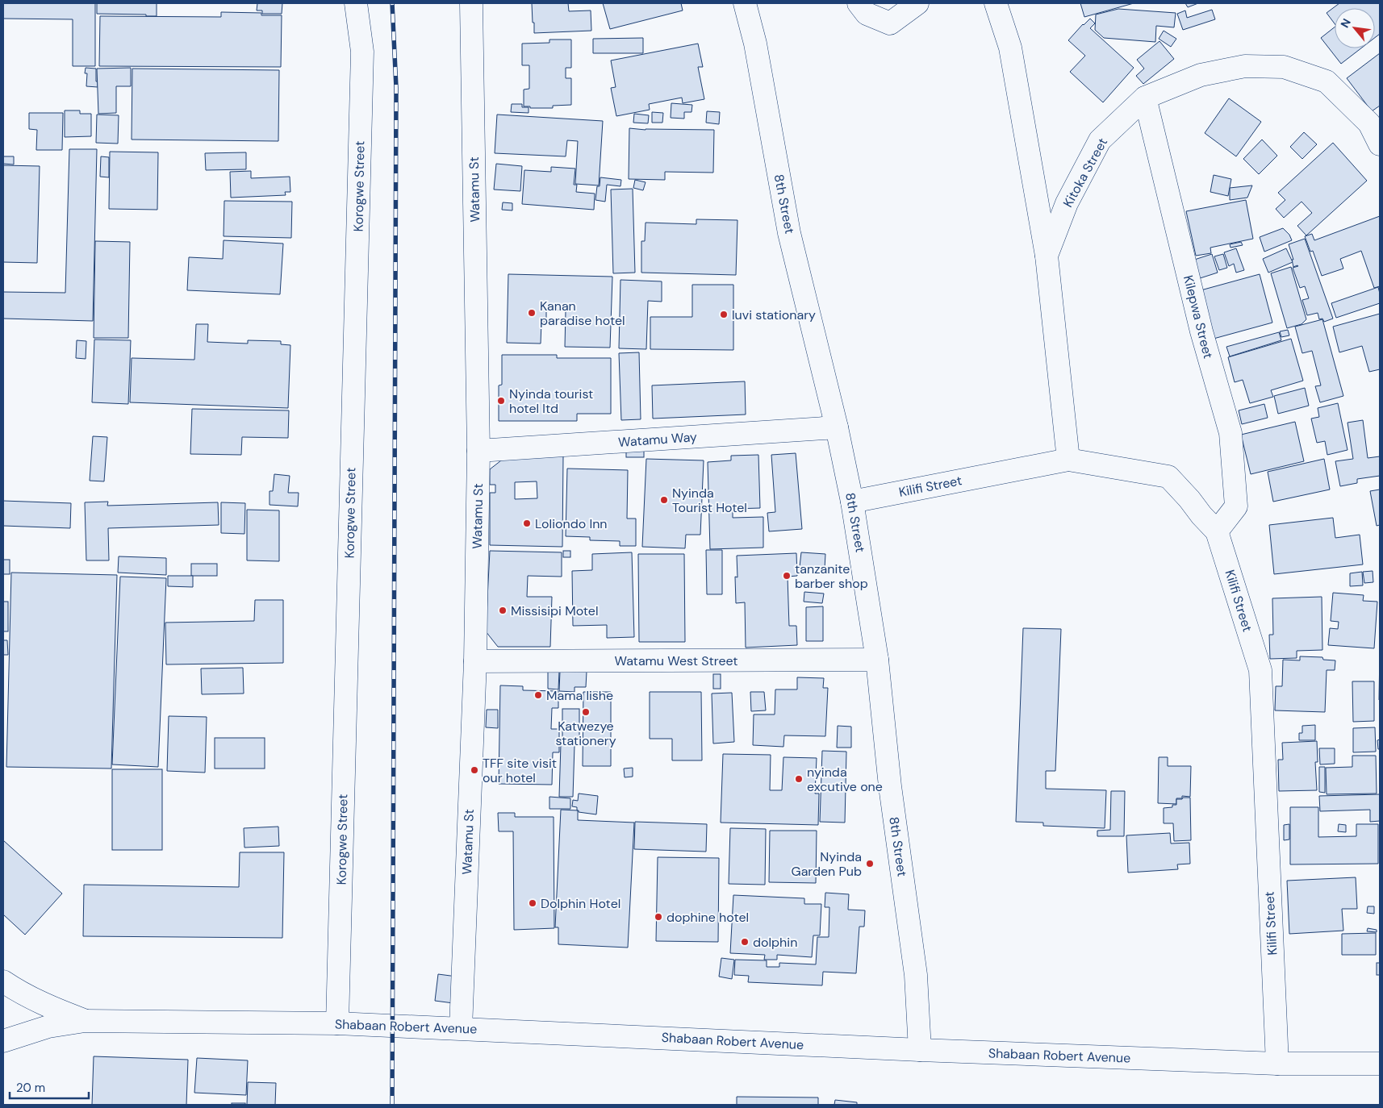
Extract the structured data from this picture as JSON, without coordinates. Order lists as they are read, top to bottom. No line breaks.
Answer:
{"streets":{"street":["Kitoka Street","Korogwe Street","Watamu St","8th Street","Kilepwa Street","Watamu Way","Kilifi Street","Watamu West Street","Shabaan Robert Avenue"]},"crossings":[["Kitoka Street","Kilepwa Street"],["Kitoka Street","Kilifi Street"],["Korogwe Street","Shabaan Robert Avenue"],["Watamu St","Watamu Way"],["Watamu St","Watamu West Street"],["Watamu St","Shabaan Robert Avenue"],["8th Street","Watamu Way"],["8th Street","Kilifi Street"],["8th Street","Watamu West Street"],["8th Street","Shabaan Robert Avenue"],["Kilepwa Street","Kilifi Street"],["Kilifi Street","Shabaan Robert Avenue"]],"places":["Kanan paradise hotel","luvi stationary","Nyinda tourist hotel ltd","Nyinda Tourist Hotel","Loliondo Inn","tanzanite barber shop","Missisipi Motel","Mama lishe","Katwezye stationery","TFF site visit our hotel","nyinda excutive one","Nyinda Garden Pub","Dolphin Hotel","dophine hotel","dolphin"],"scale_bar":"20 m","north":"top left"}
